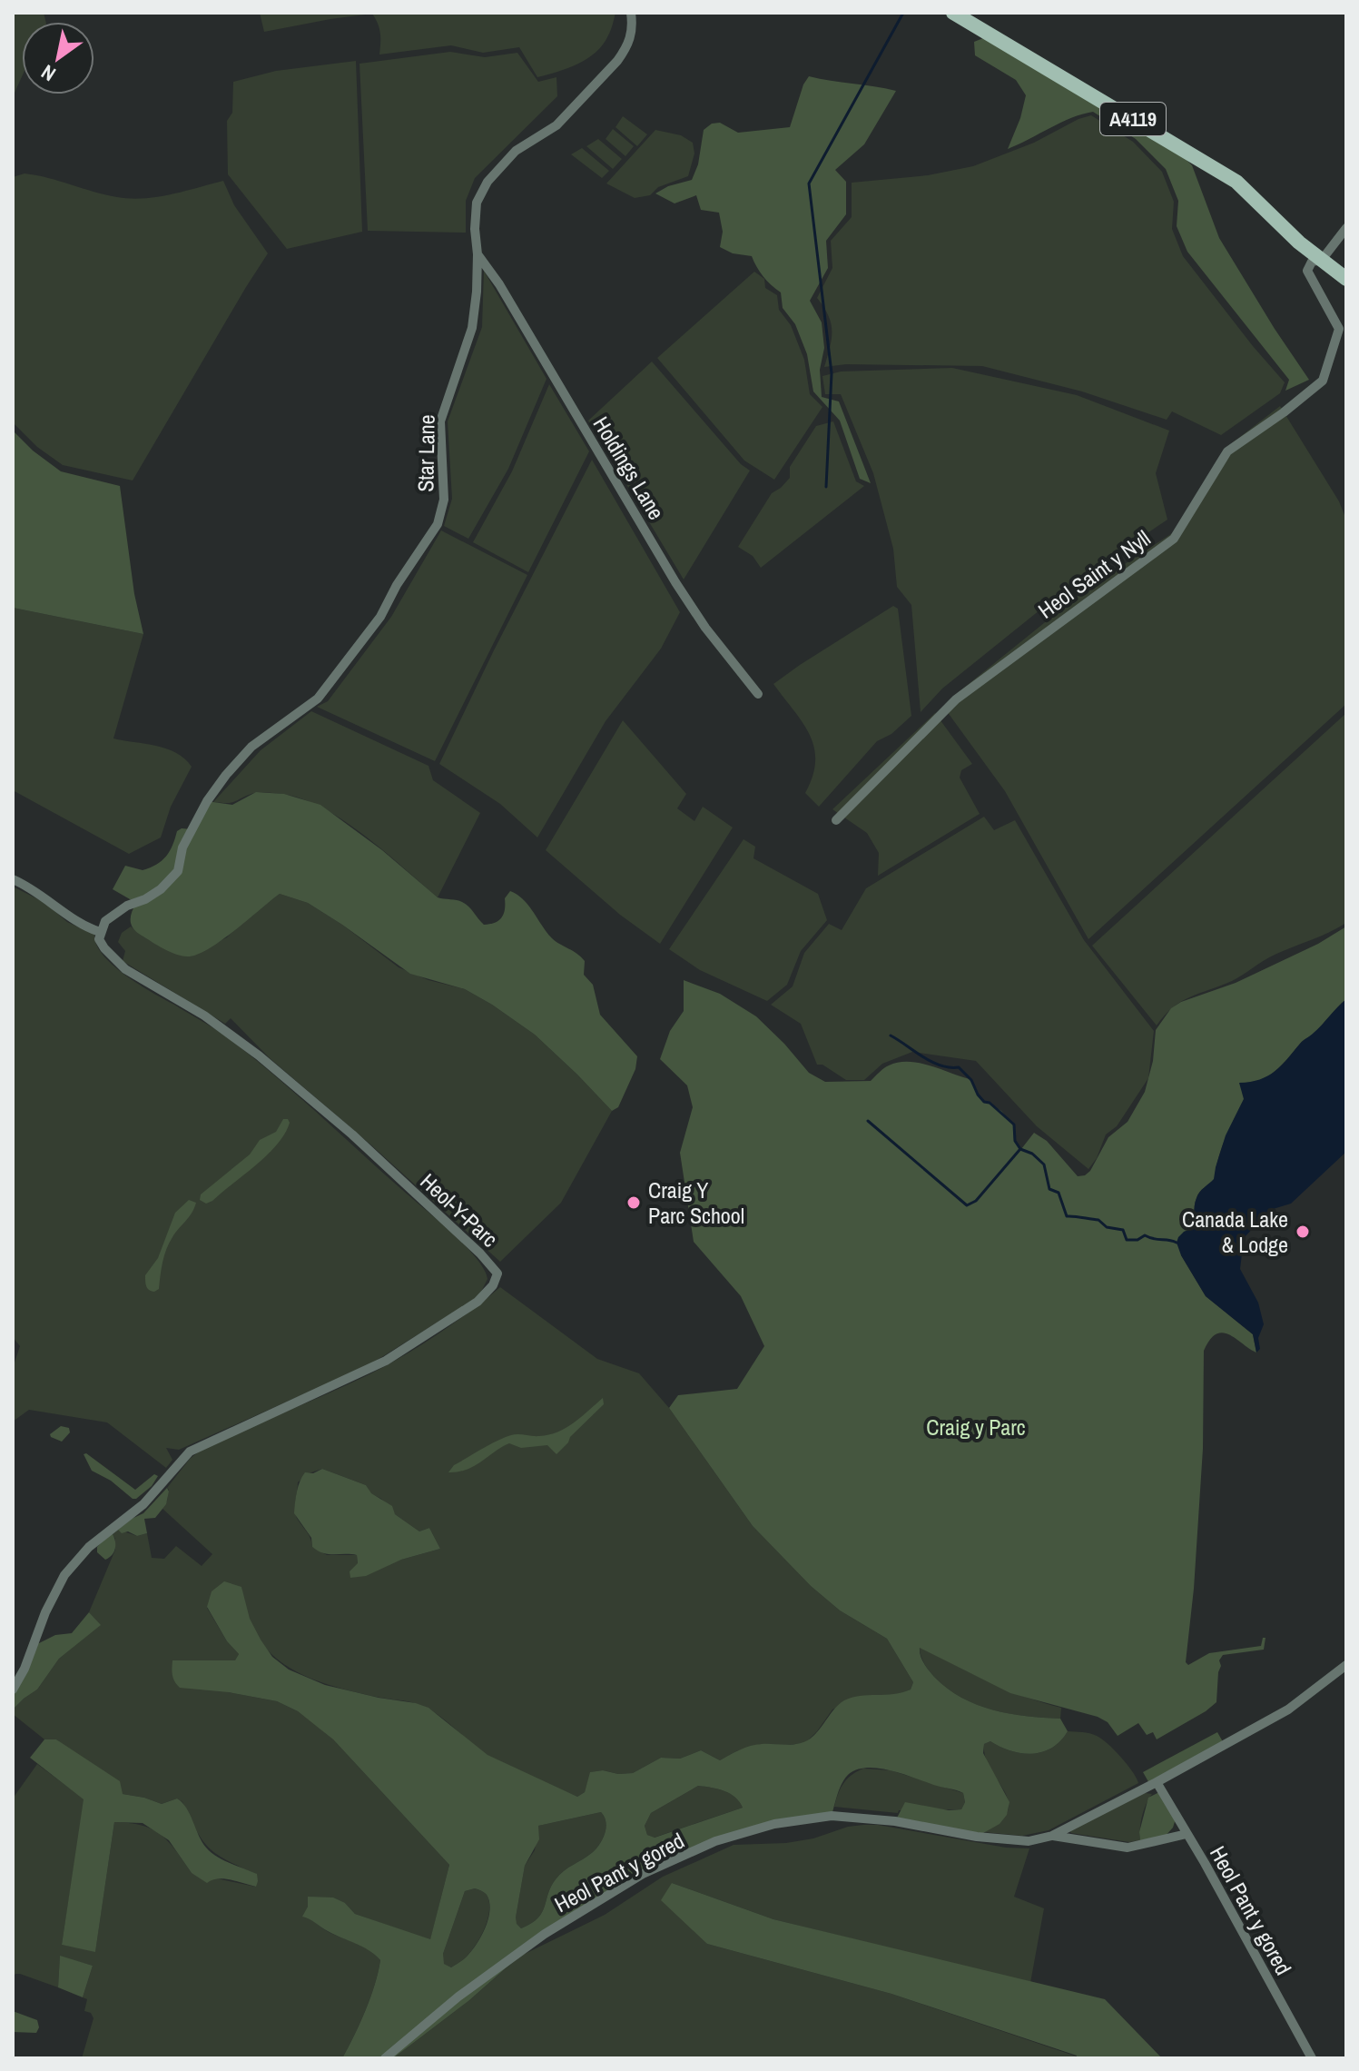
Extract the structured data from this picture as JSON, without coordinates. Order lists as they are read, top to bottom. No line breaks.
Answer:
{"streets":{"main road":["A4119"],"street":["Star Lane","Holdings Lane","Heol Saint y Nyll","Heol-Y-Parc","Heol Pant y gored"]},"crossings":[["A4119","Heol Saint y Nyll"],["Star Lane","Holdings Lane"],["Star Lane","Heol-Y-Parc"]],"parks":["Craig y Parc"],"places":["Craig Y Parc School","Canada Lake & Lodge"],"north":"bottom left"}
